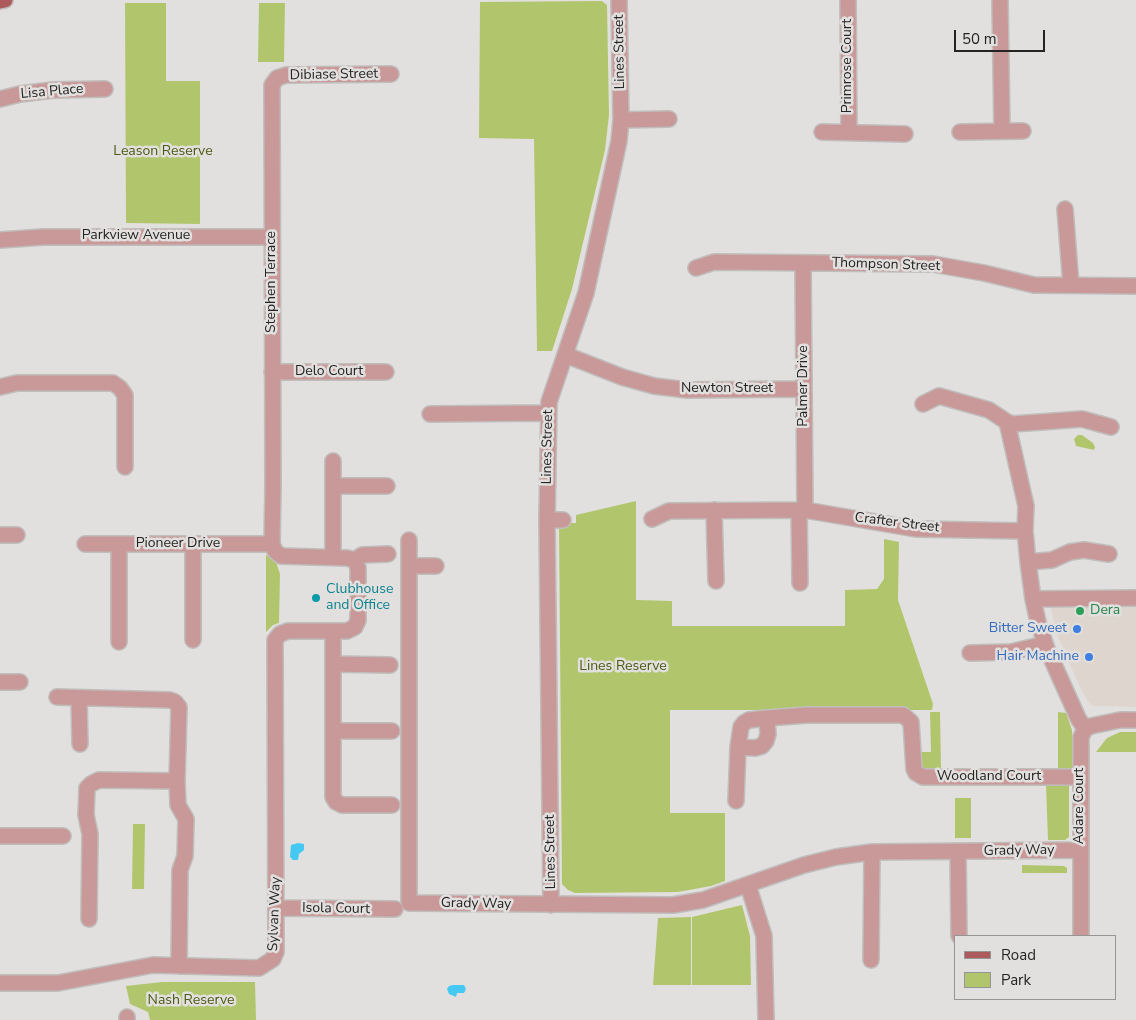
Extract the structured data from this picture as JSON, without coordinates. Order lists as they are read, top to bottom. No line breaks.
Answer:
{"streets":{"street":["Lines Street","Primrose Court","Dibiase Street","Lisa Place","Parkview Avenue","Thompson Street","Stephen Terrace","Delo Court","Palmer Drive","Newton Street","Crafter Street","Pioneer Drive","Woodland Court","Adare Court","Grady Way","Isola Court","Sylvan Way"]},"crossings":[["Lines Street","Newton Street"],["Lines Street","Grady Way"],["Dibiase Street","Stephen Terrace"],["Parkview Avenue","Stephen Terrace"],["Thompson Street","Palmer Drive"],["Stephen Terrace","Delo Court"],["Stephen Terrace","Pioneer Drive"],["Palmer Drive","Newton Street"],["Palmer Drive","Crafter Street"],["Woodland Court","Adare Court"],["Adare Court","Grady Way"],["Isola Court","Sylvan Way"]],"parks":["Leason Reserve","Lines Reserve","Nash Reserve"],"places":["Clubhouse and Office","Dera","Bitter Sweet","Hair Machine"],"legend":["Road","Park"],"scale_bar":"50 m"}
